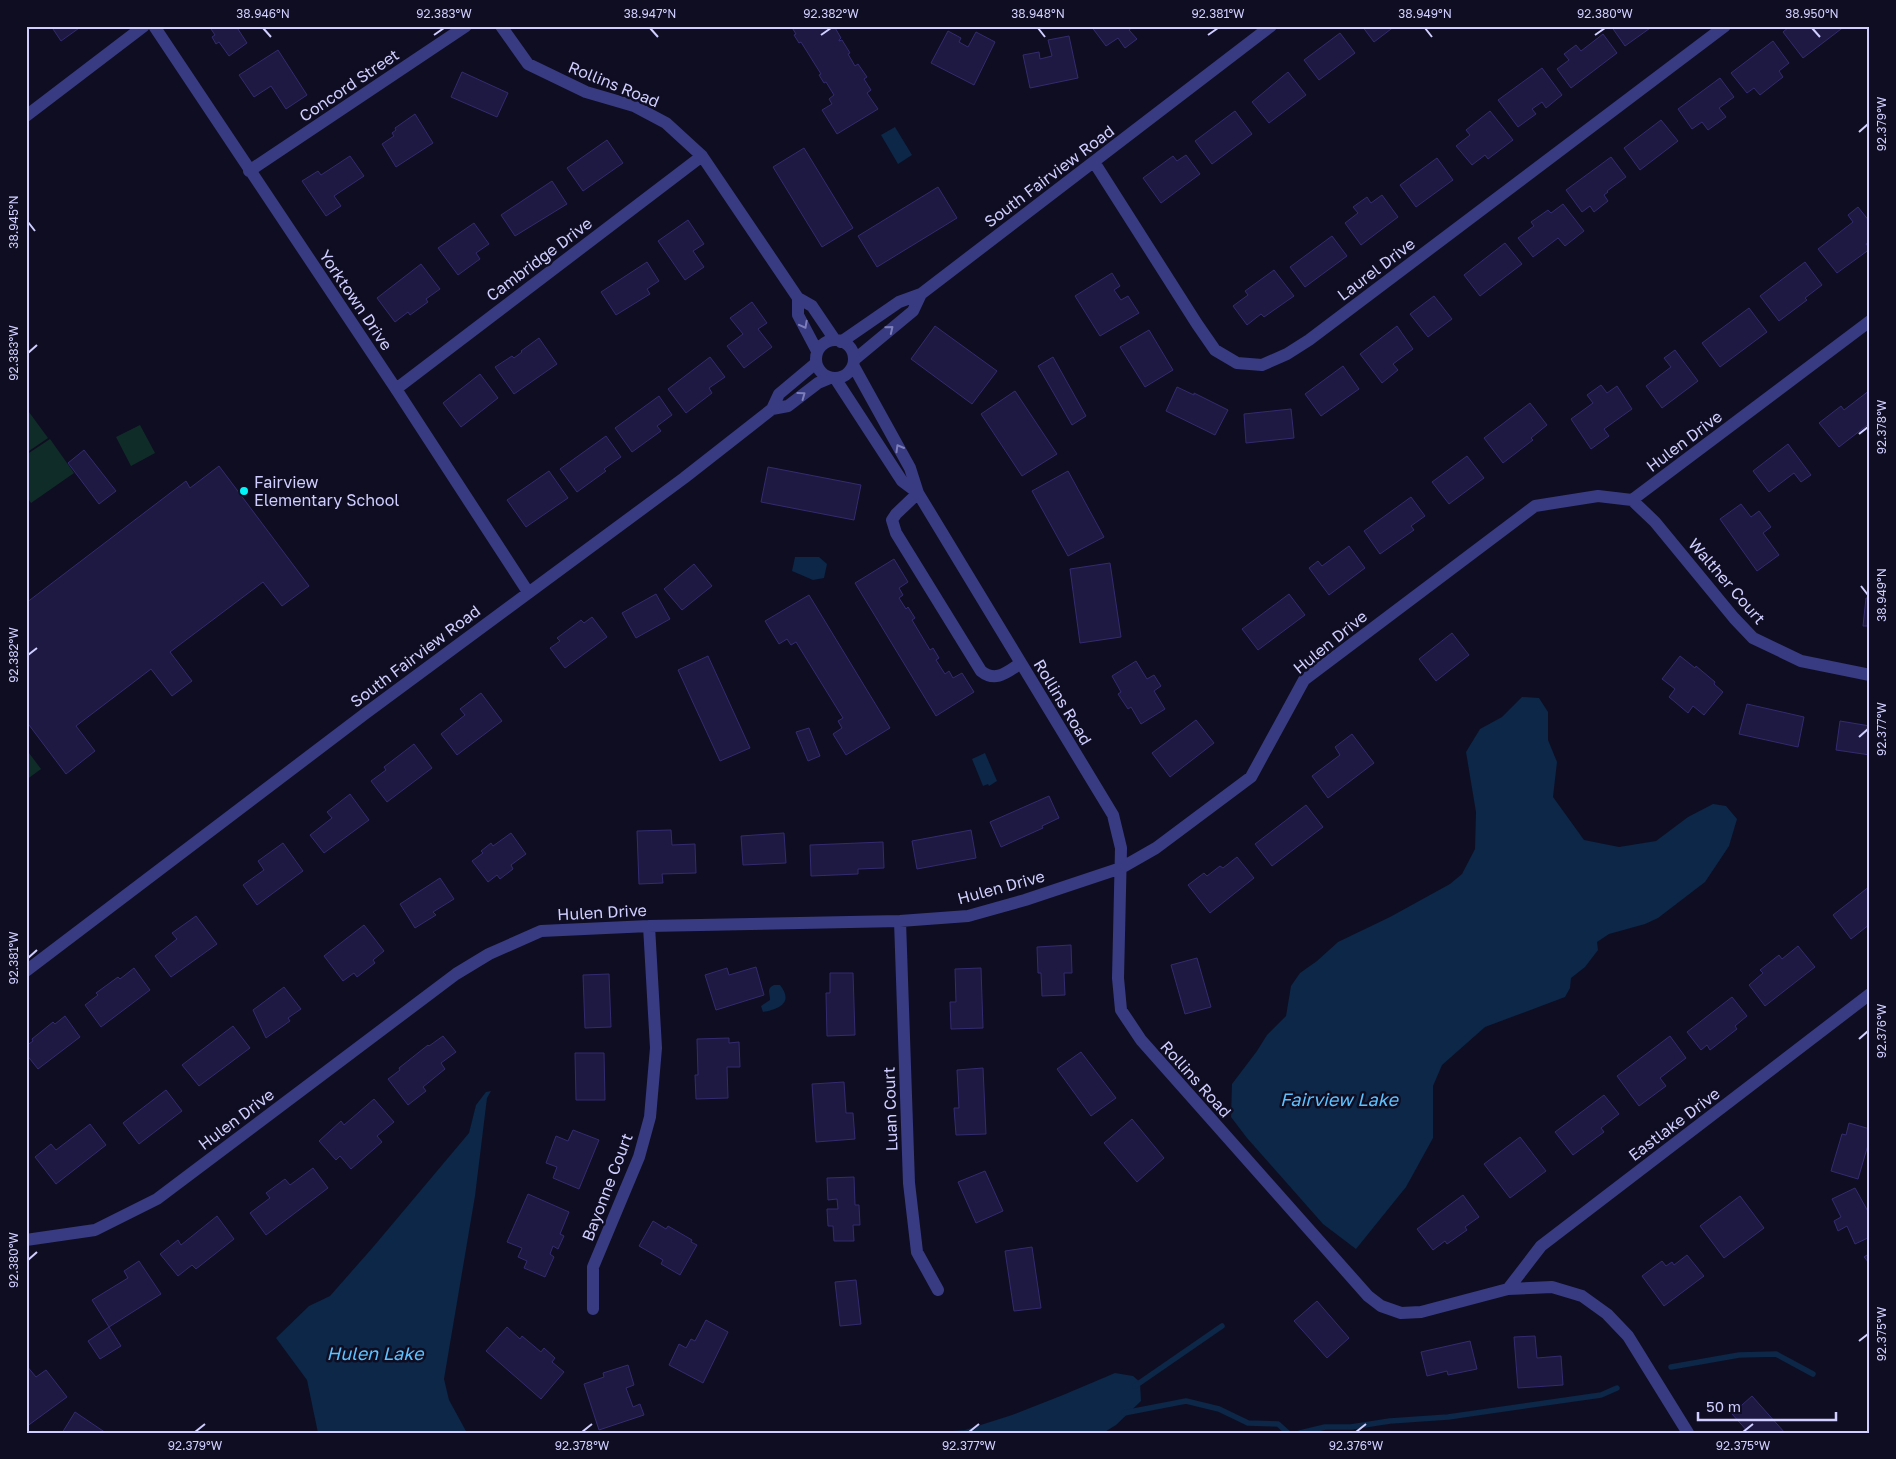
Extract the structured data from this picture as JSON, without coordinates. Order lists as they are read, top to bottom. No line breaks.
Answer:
{"streets":{"street":["Rollins Road","Concord Street","South Fairview Road","Cambridge Drive","Laurel Drive","Yorktown Drive","Hulen Drive","Walther Court","Luan Court","Eastlake Drive","Bayonne Court"]},"crossings":[["Rollins Road","South Fairview Road"],["Rollins Road","Cambridge Drive"],["Rollins Road","Hulen Drive"],["Rollins Road","Eastlake Drive"],["Concord Street","Yorktown Drive"],["South Fairview Road","Laurel Drive"],["South Fairview Road","Yorktown Drive"],["Cambridge Drive","Yorktown Drive"],["Hulen Drive","Walther Court"],["Hulen Drive","Luan Court"],["Hulen Drive","Bayonne Court"]],"water":["Fairview Lake","Hulen Lake"],"places":["Fairview Elementary School"],"scale_bar":"50 m","coordinates":["38.946°N","92.383°W","38.947°N","92.382°W","38.948°N","92.381°W","38.949°N","92.380°W","38.950°N","92.379°W","38.945°N","92.378°W","92.377°W","92.376°W","92.375°W"]}
